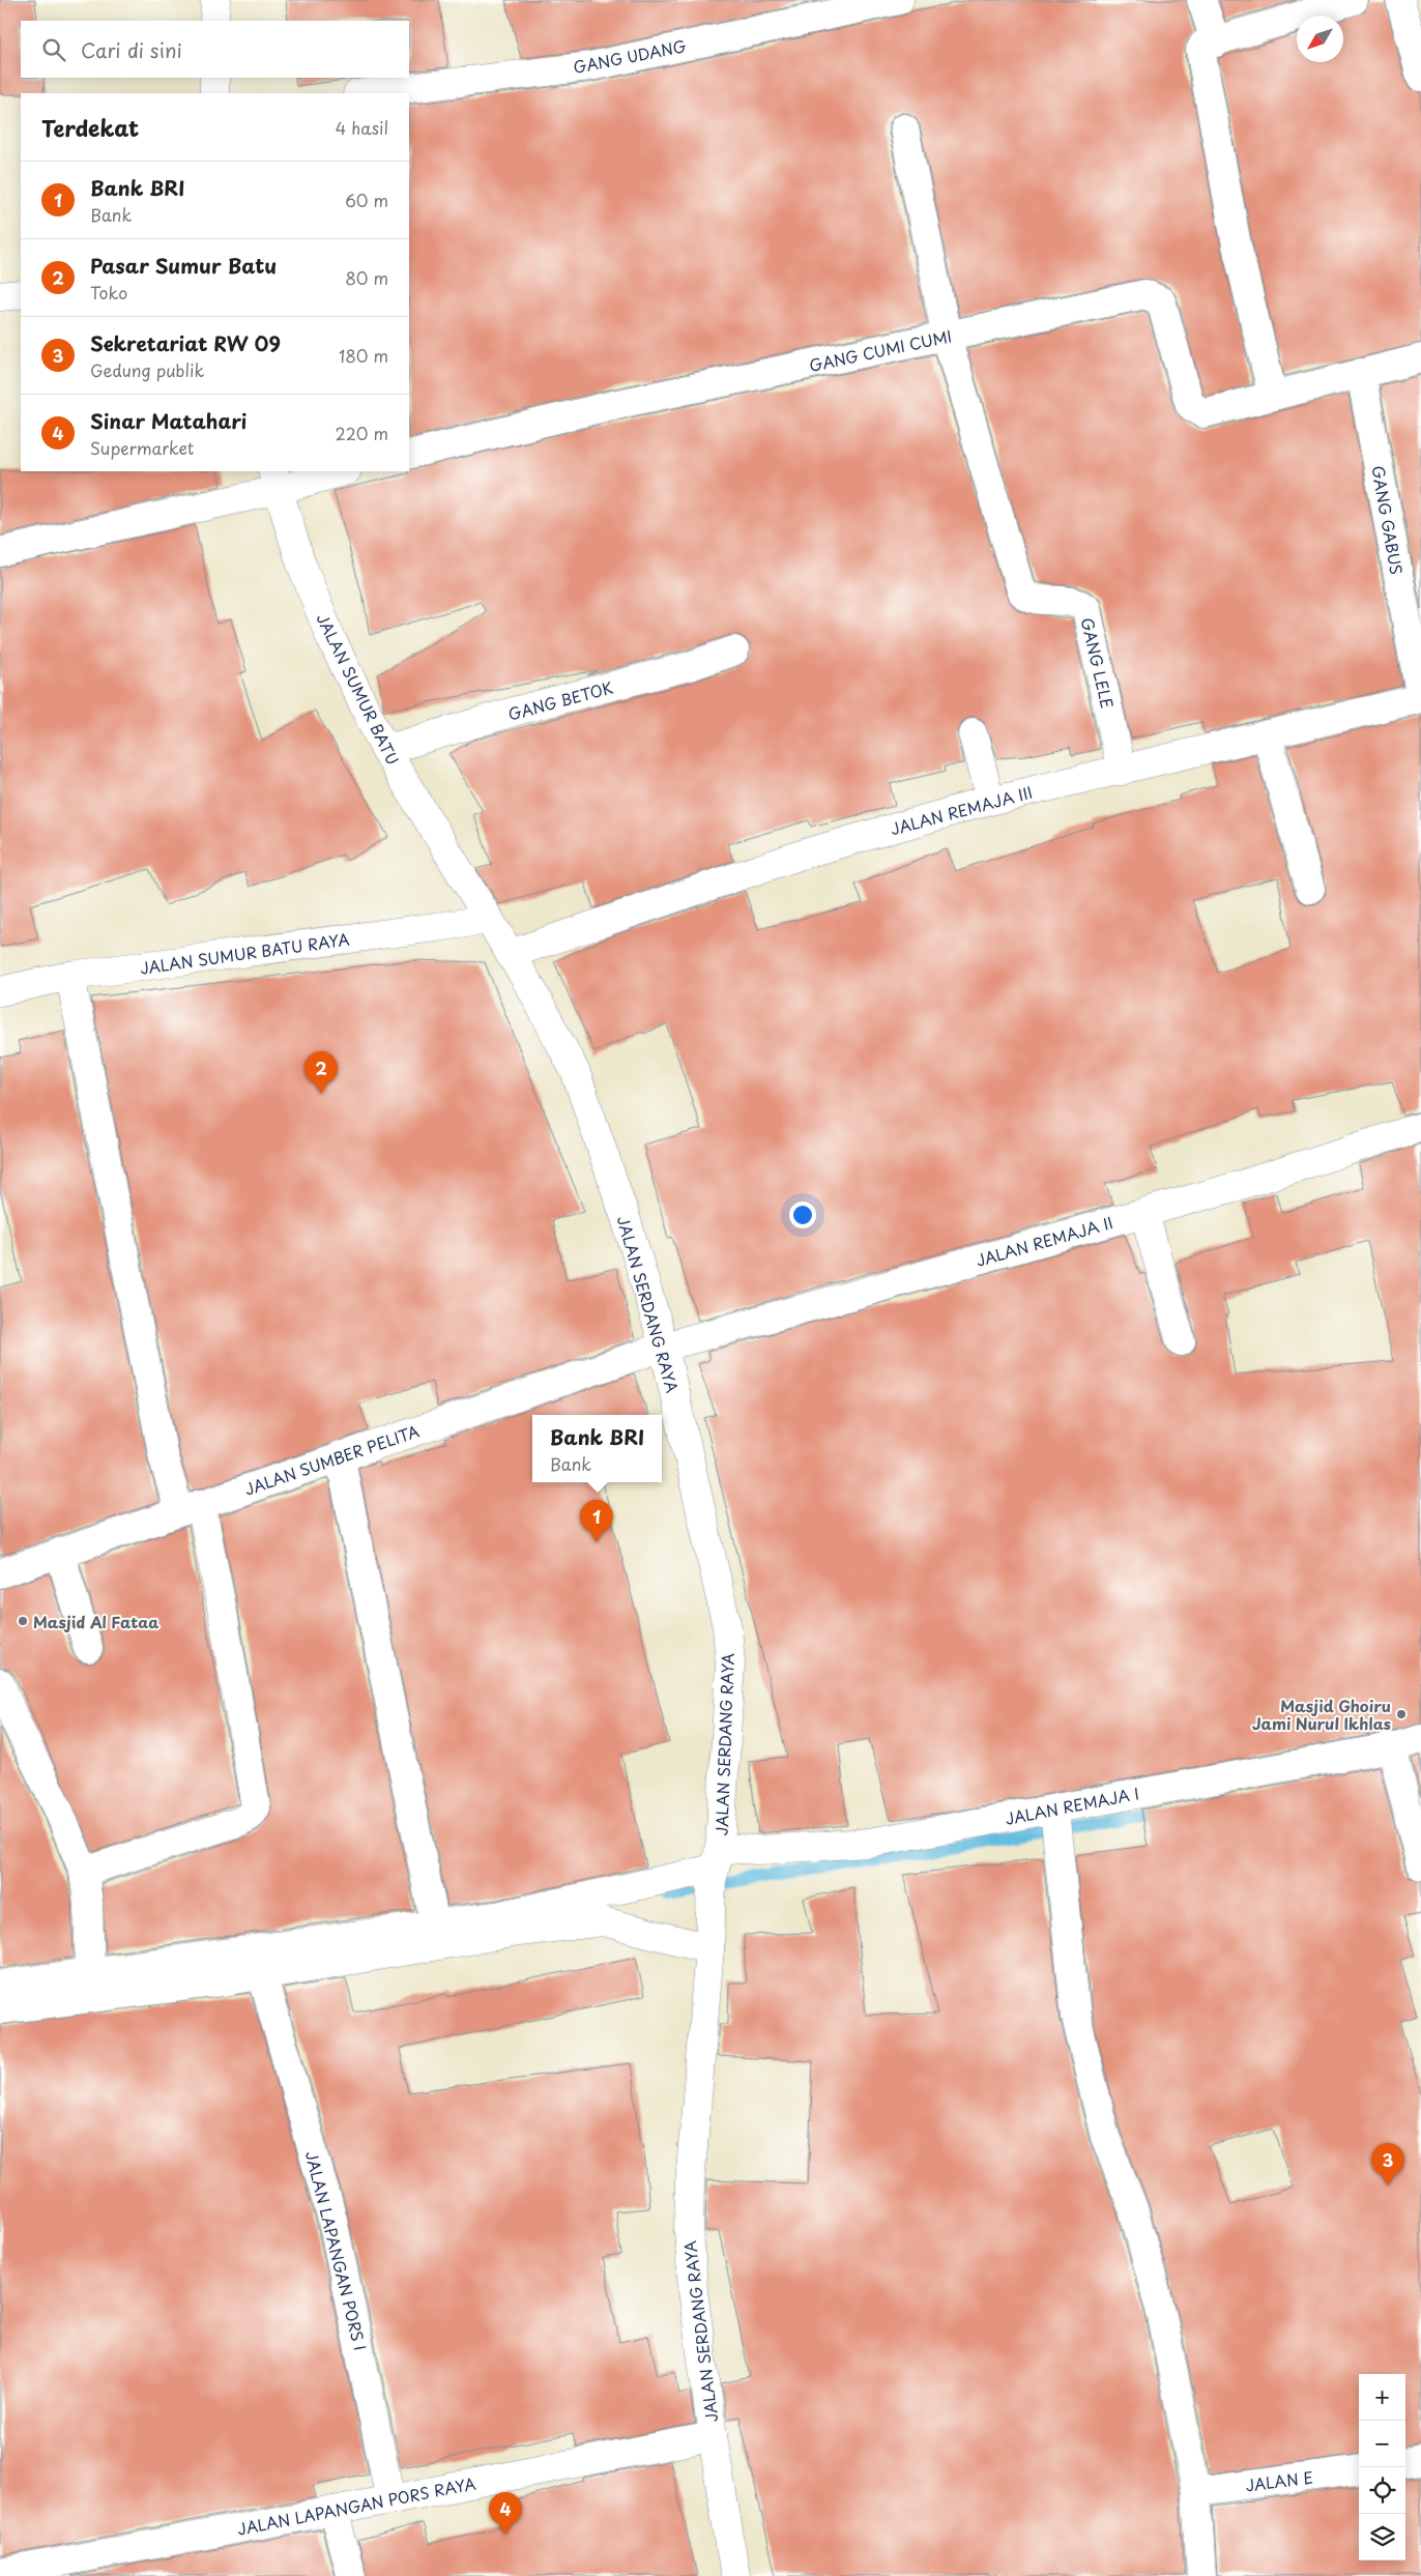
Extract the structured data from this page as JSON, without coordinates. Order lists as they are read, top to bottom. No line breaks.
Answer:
{"streets":{"street":["GANG UDANG","GANG CUMI CUMI","GANG GABUS","GANG LELE","JALAN SUMUR BATU","GANG BETOK","JALAN REMAJA III","JALAN SUMUR BATU RAYA","JALAN REMAJA II","JALAN SERDANG RAYA","JALAN SUMBER PELITA","JALAN REMAJA I","JALAN LAPANGAN PORS I","JALAN E","JALAN LAPANGAN PORS RAYA"]},"crossings":[["GANG CUMI CUMI","GANG GABUS"],["GANG CUMI CUMI","GANG LELE"],["GANG GABUS","JALAN REMAJA III"],["GANG LELE","JALAN REMAJA III"],["JALAN SUMUR BATU","GANG BETOK"],["JALAN SUMUR BATU","JALAN SUMUR BATU RAYA"],["JALAN SUMUR BATU","JALAN SERDANG RAYA"],["JALAN REMAJA III","JALAN SERDANG RAYA"],["JALAN SUMUR BATU RAYA","JALAN SERDANG RAYA"],["JALAN REMAJA II","JALAN SERDANG RAYA"],["JALAN REMAJA II","JALAN SUMBER PELITA"],["JALAN SERDANG RAYA","JALAN SUMBER PELITA"],["JALAN SERDANG RAYA","JALAN REMAJA I"],["JALAN SERDANG RAYA","JALAN LAPANGAN PORS RAYA"],["JALAN LAPANGAN PORS I","JALAN LAPANGAN PORS RAYA"]],"places":["Masjid Al Fataa","Masjid Ghoiru Jami Nurul Ikhlas"],"north":"bottom left","page":{"search":"Cari di sini","heading":["Terdekat","4 hasil"],"list":[{"mark":"1","name":"Bank BRI","note":"Bank","value":"60 m"},{"mark":"2","name":"Pasar Sumur Batu","note":"Toko","value":"80 m"},{"mark":"3","name":"Sekretariat RW 09","note":"Gedung publik","value":"180 m"},{"mark":"4","name":"Sinar Matahari","note":"Supermarket","value":"220 m"}],"pins":["2","1","3","4"],"popup":["Bank BRI","Bank"],"map_buttons":["+","−"]}}
